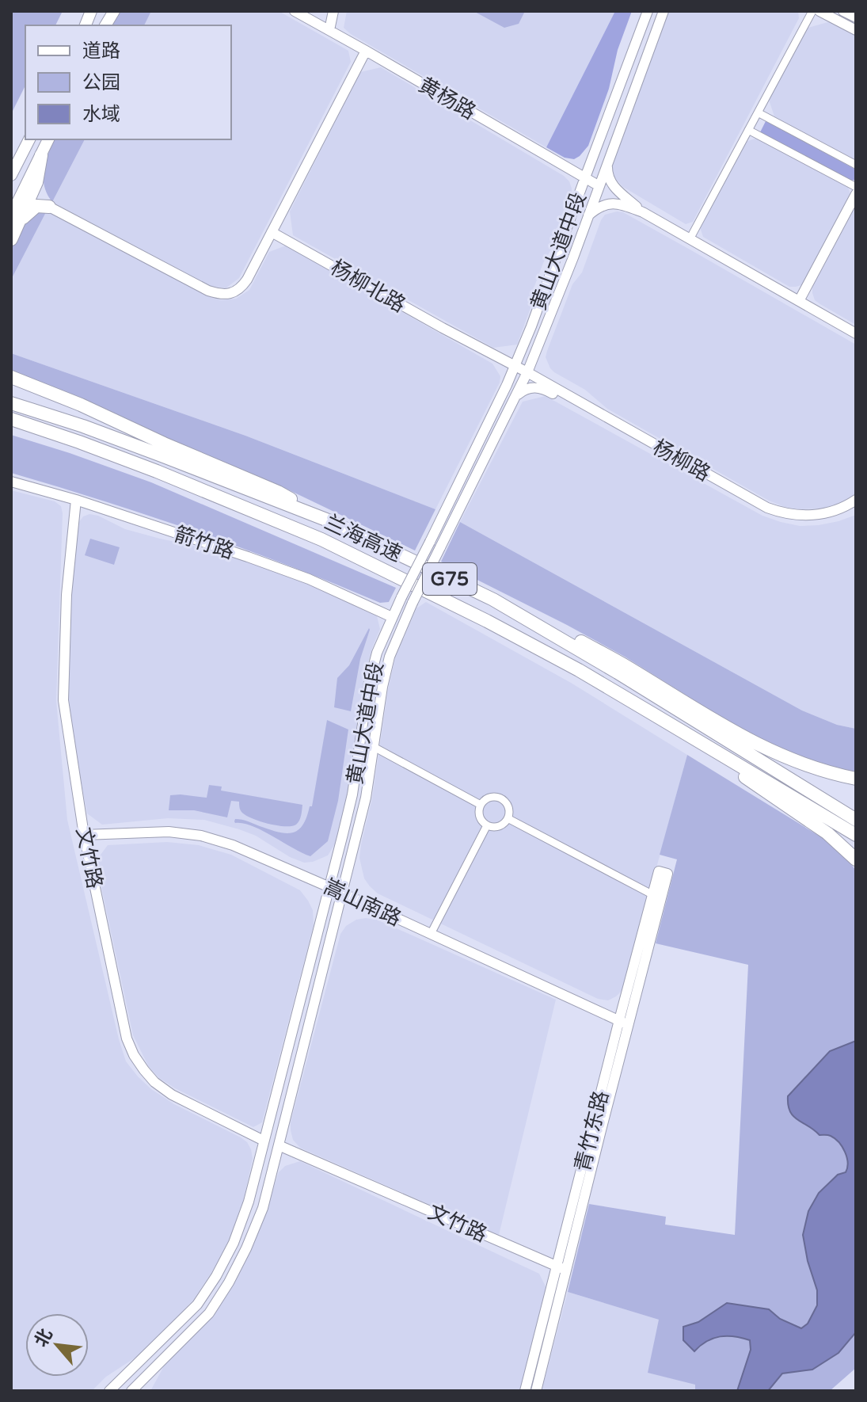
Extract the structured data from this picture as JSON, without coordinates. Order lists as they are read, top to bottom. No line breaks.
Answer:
{"streets":{"highway":["兰海高速","G75"],"street":["黄杨路","黄山大道中段","杨柳北路","杨柳路","箭竹路","文竹路","嵩山南路","青竹东路"]},"crossings":[["黄杨路","黄山大道中段"],["黄山大道中段","杨柳路"],["黄山大道中段","箭竹路"],["黄山大道中段","文竹路"],["黄山大道中段","嵩山南路"],["杨柳北路","杨柳路"],["兰海高速","G75"],["箭竹路","文竹路"],["文竹路","嵩山南路"],["文竹路","青竹东路"],["嵩山南路","青竹东路"]],"legend":["道路","公园","水域"],"north":"top left"}
